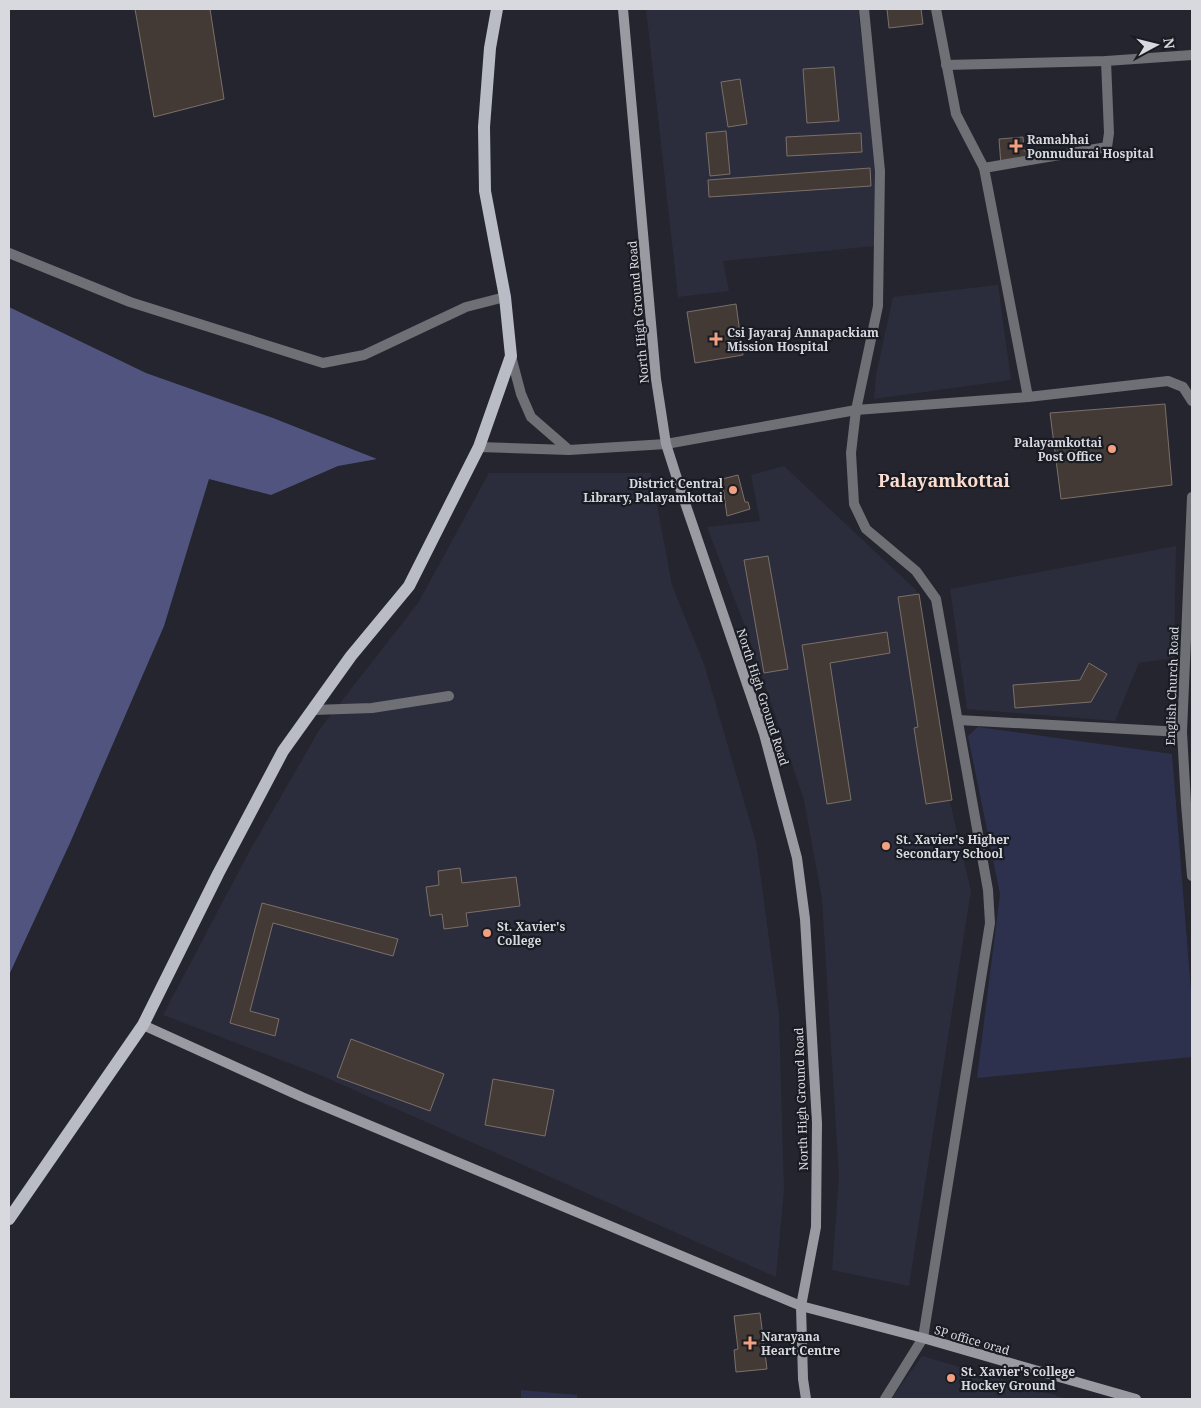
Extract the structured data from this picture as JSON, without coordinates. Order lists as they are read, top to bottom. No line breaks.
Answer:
{"streets":{"main road":["North High Ground Road","SP office orad"],"street":["English Church Road"]},"crossings":[["North High Ground Road","SP office orad"]],"districts":["Palayamkottai"],"places":{"health":["Ramabhai Ponnudurai Hospital","Csi Jayaraj Annapackiam Mission Hospital","Narayana Heart Centre"],"other":["Palayamkottai Post Office","District Central Library, Palayamkottai","St. Xavier's Higher Secondary School","St. Xavier's College","St. Xavier's college Hockey Ground"]},"north":"right"}
